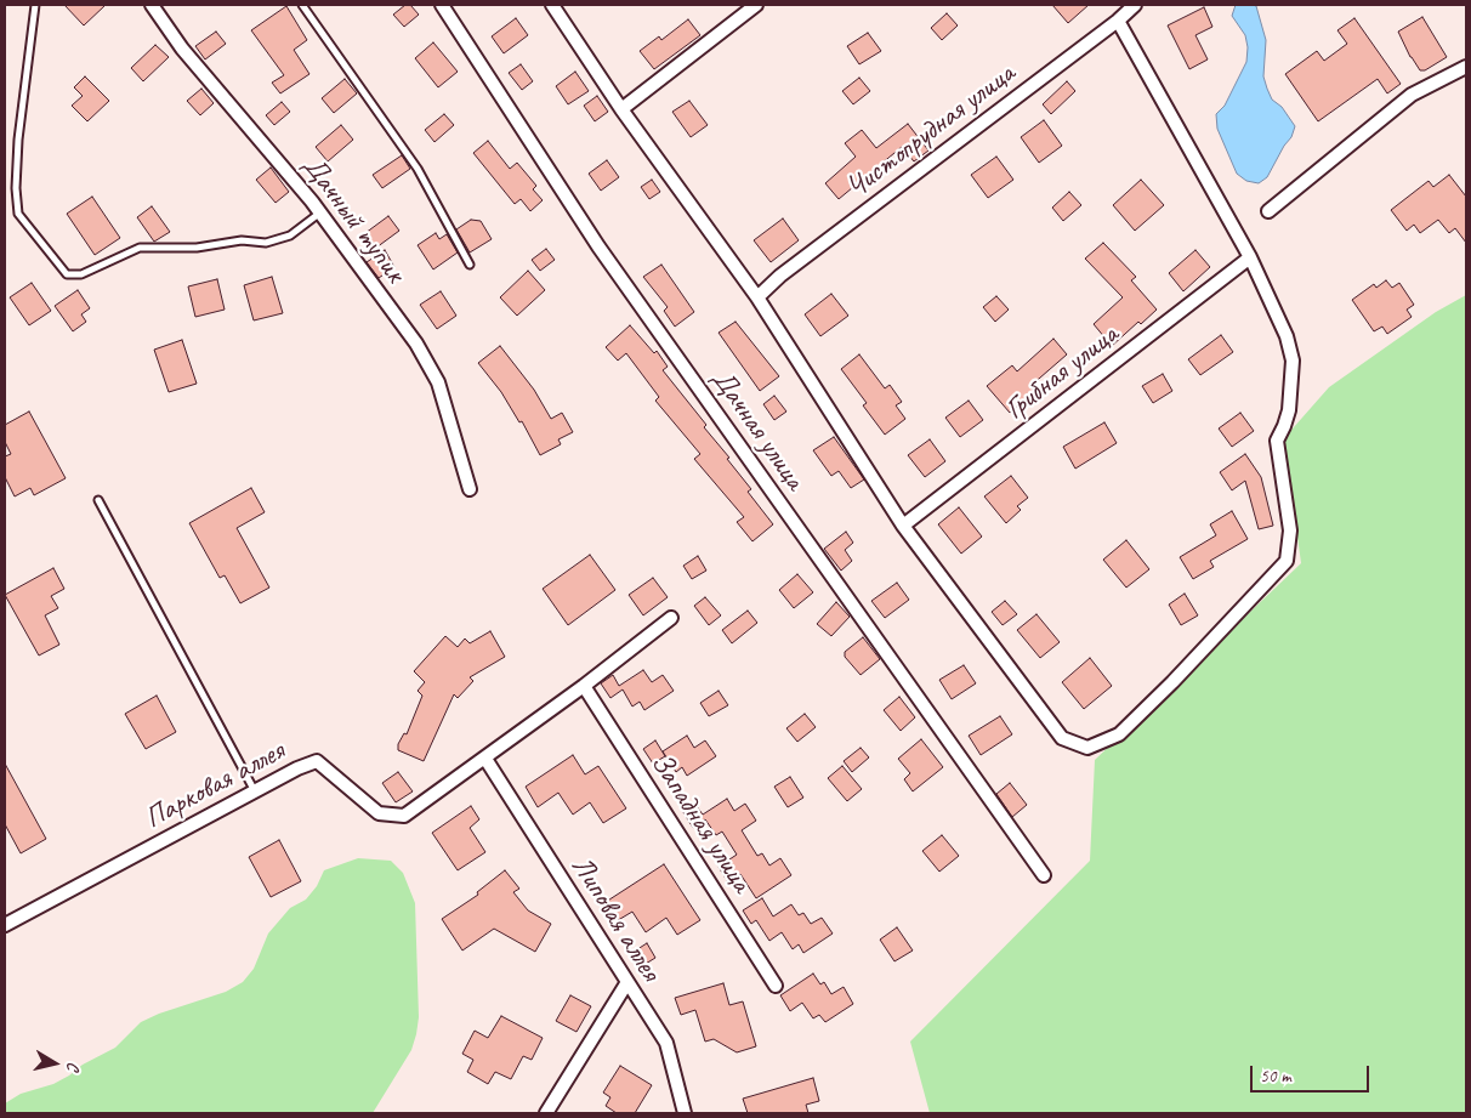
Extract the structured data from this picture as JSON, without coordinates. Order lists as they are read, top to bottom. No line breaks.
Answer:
{"streets":{"street":["Чистопрудная улица","Дачный тупик","Грибная улица","Дачная улица","Парковая аллея","Западная улица","Липовая аллея"]},"crossings":[["Парковая аллея","Западная улица"],["Парковая аллея","Липовая аллея"]],"scale_bar":"50 m","north":"right"}
